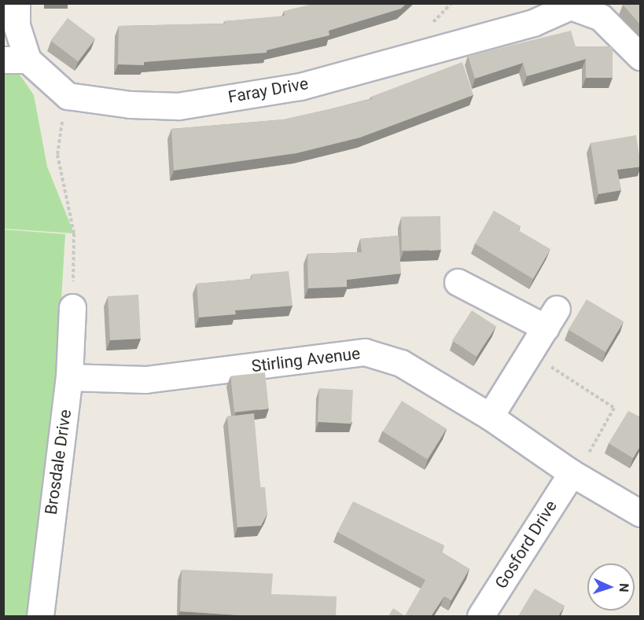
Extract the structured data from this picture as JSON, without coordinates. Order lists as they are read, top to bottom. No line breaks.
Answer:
{"streets":{"street":["Faray Drive","Stirling Avenue","Brosdale Drive","Gosford Drive"]},"crossings":[["Stirling Avenue","Brosdale Drive"],["Stirling Avenue","Gosford Drive"]],"north":"right"}
